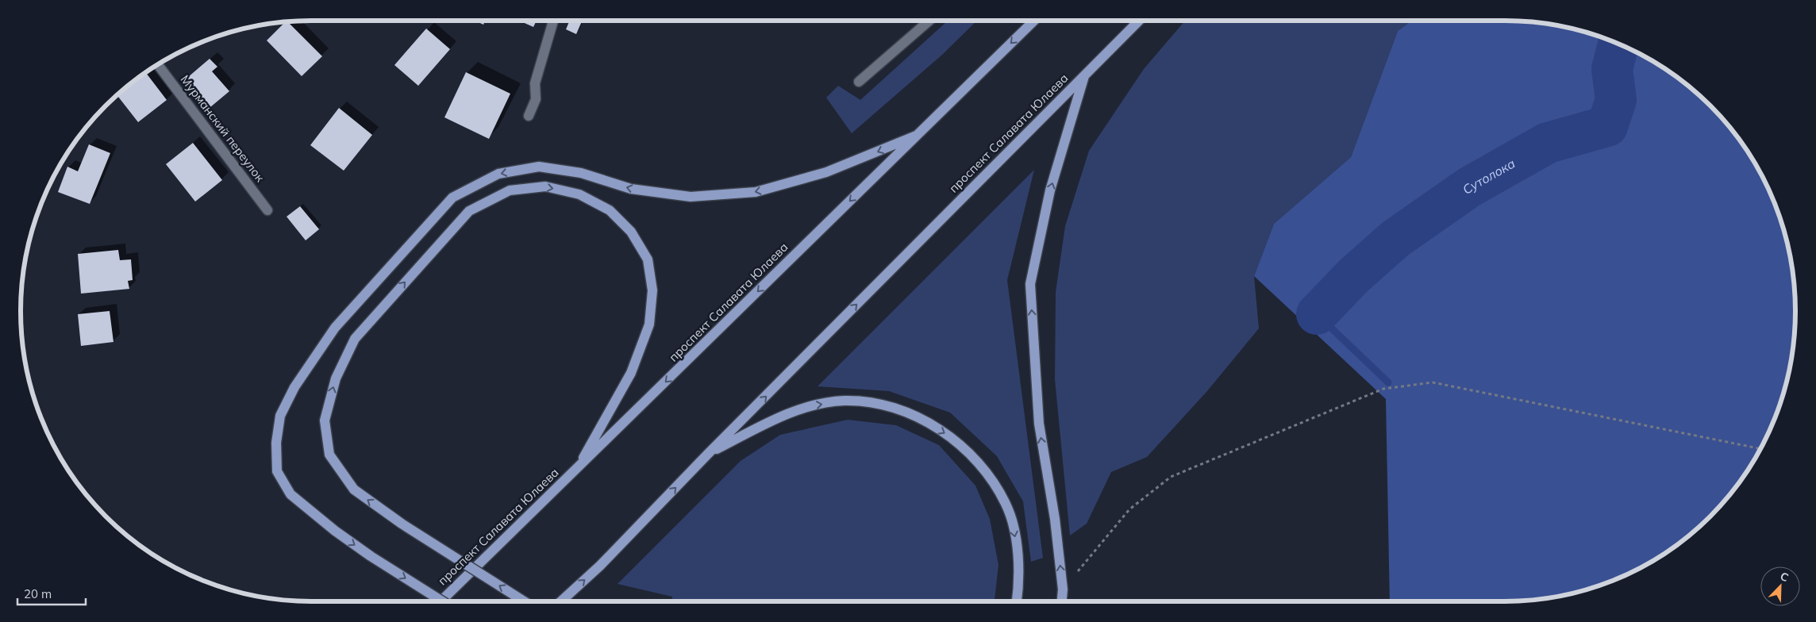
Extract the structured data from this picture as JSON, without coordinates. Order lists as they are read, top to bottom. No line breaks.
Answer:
{"streets":{"main road":["проспект Салавата Юлаева"],"street":["Мурманский переулок"]},"water":["Сутолока"],"scale_bar":"20 m","north":"top right"}
